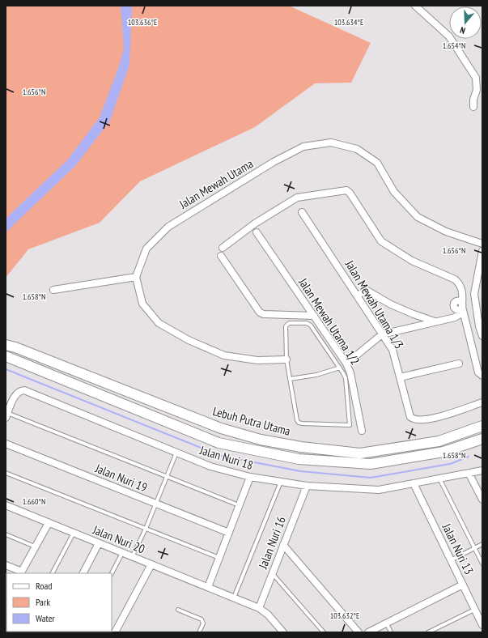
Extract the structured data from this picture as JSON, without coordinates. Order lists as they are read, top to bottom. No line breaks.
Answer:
{"streets":{"main road":["Lebuh Putra Utama"],"street":["Jalan Mewah Utama","Jalan Mewah Utama 1/3","Jalan Mewah Utama 1/2","Jalan Nuri 18","Jalan Nuri 19","Jalan Nuri 20","Jalan Nuri 16","Jalan Nuri 13"]},"crossings":[["Jalan Nuri 18","Jalan Nuri 16"],["Jalan Nuri 18","Jalan Nuri 13"],["Jalan Nuri 20","Jalan Nuri 16"]],"legend":["Road","Park","Water"],"north":"bottom","coordinates":["103.636°E","103.634°E","1.654°N","1.656°N","1.658°N","1.660°N","103.632°E"]}
